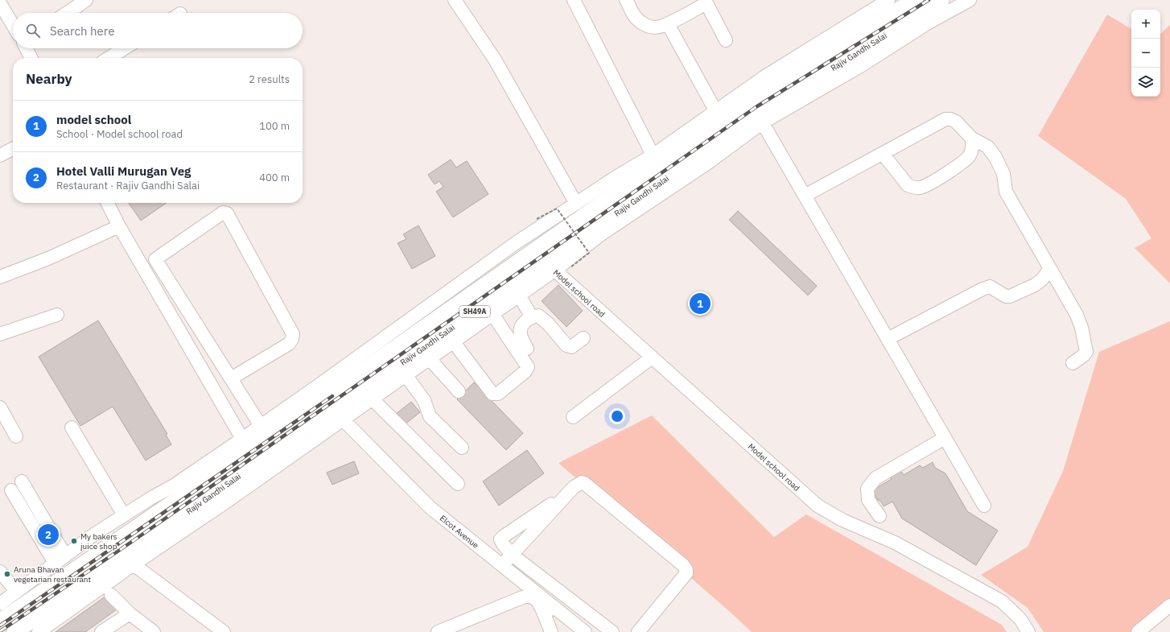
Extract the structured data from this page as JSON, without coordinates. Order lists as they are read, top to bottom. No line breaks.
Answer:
{"streets":{"main road":["Rajiv Gandhi Salai","SH49A"],"street":["Model school road","Elcot Avenue"]},"crossings":[["Rajiv Gandhi Salai","Model school road"]],"places":["My bakers juice shop","Aruna Bhavan vegetarian restaurant"],"page":{"map_buttons":["+","−"],"search":"Search here","heading":["Nearby","2 results"],"list":[{"mark":"1","name":"model school","note":"School · Model school road","value":"100 m"},{"mark":"2","name":"Hotel Valli Murugan Veg","note":"Restaurant · Rajiv Gandhi Salai","value":"400 m"}],"pins":["1","2"]}}
